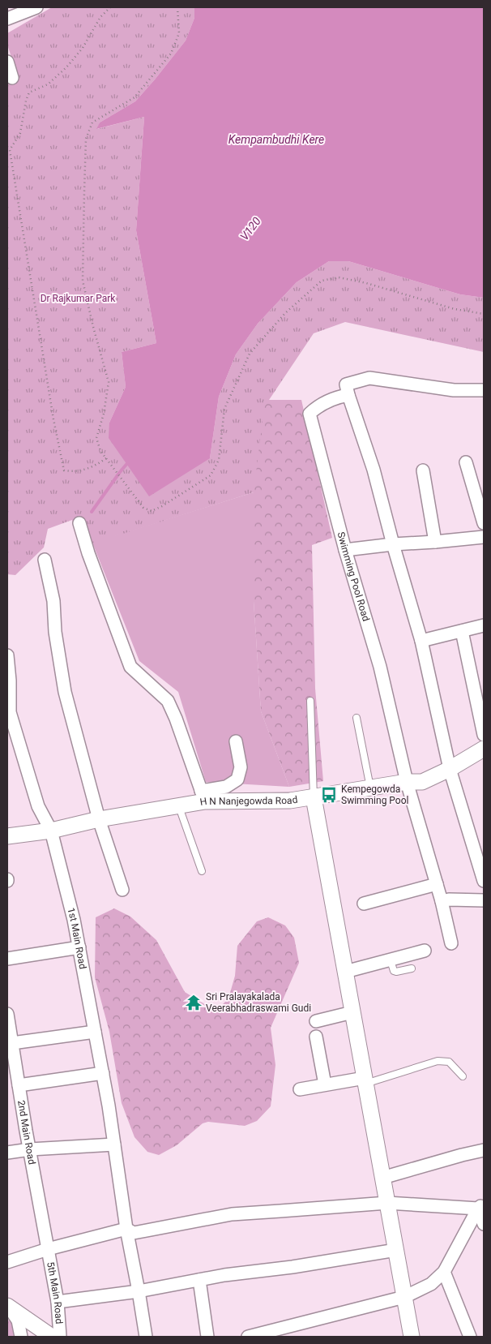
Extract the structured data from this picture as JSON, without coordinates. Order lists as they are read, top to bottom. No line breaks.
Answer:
{"streets":{"street":["Swimming Pool Road","H N Nanjegowda Road","1st Main Road","2nd Main Road","5th Main Road"]},"crossings":[["Swimming Pool Road","H N Nanjegowda Road"],["H N Nanjegowda Road","1st Main Road"],["2nd Main Road","5th Main Road"]],"water":["Kempambudhi Kere","V120"],"parks":["Dr Rajkumar Park"],"places":{"bus stop":["Kempegowda Swimming Pool"],"temple":["Sri Pralayakalada Veerabhadraswami Gudi"]}}
